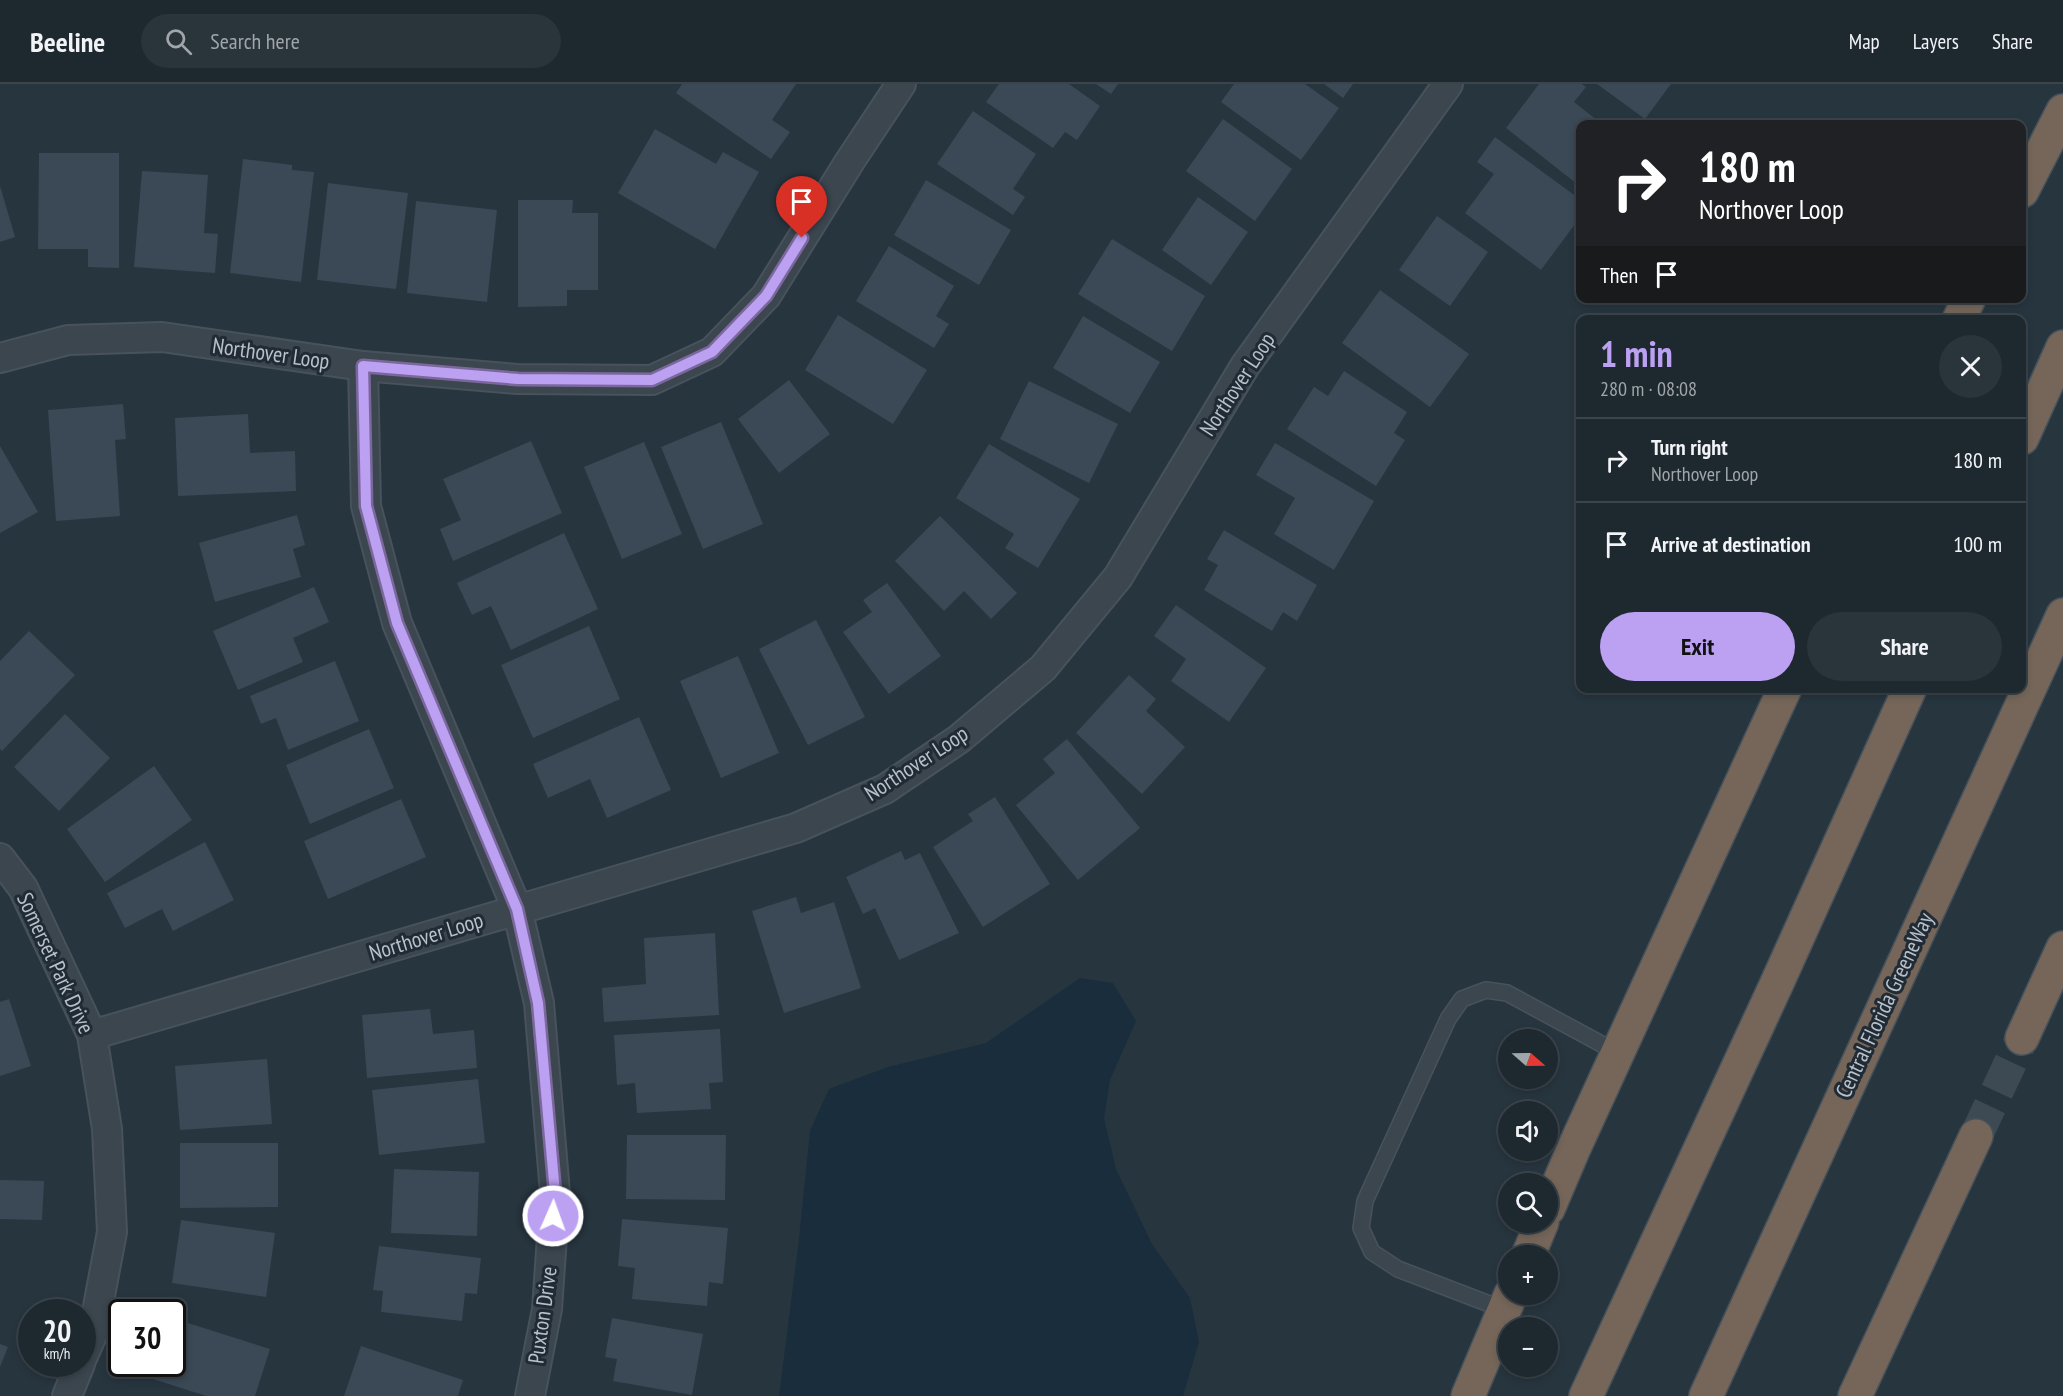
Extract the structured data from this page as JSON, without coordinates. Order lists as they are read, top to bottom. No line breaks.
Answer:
{"streets":{"highway":["Central Florida GreeneWay"],"street":["Northover Loop","Somerset Park Drive","Puxton Drive"]},"crossings":[["Northover Loop","Somerset Park Drive"],["Northover Loop","Puxton Drive"]],"north":"right","page":{"header":"Beeline","search":"Search here","nav":["Map","Layers","Share"],"turn":["180 m","Northover Loop"],"then":"Then","heading":["1 min","280 m · 08:08"],"list":[{"name":"Turn right","note":"Northover Loop","value":"180 m"},{"name":"Arrive at destination","value":"100 m"}],"buttons":["Exit","Share"],"map_buttons":["+","−"],"speed":"20 km/h","limit":"30"}}
